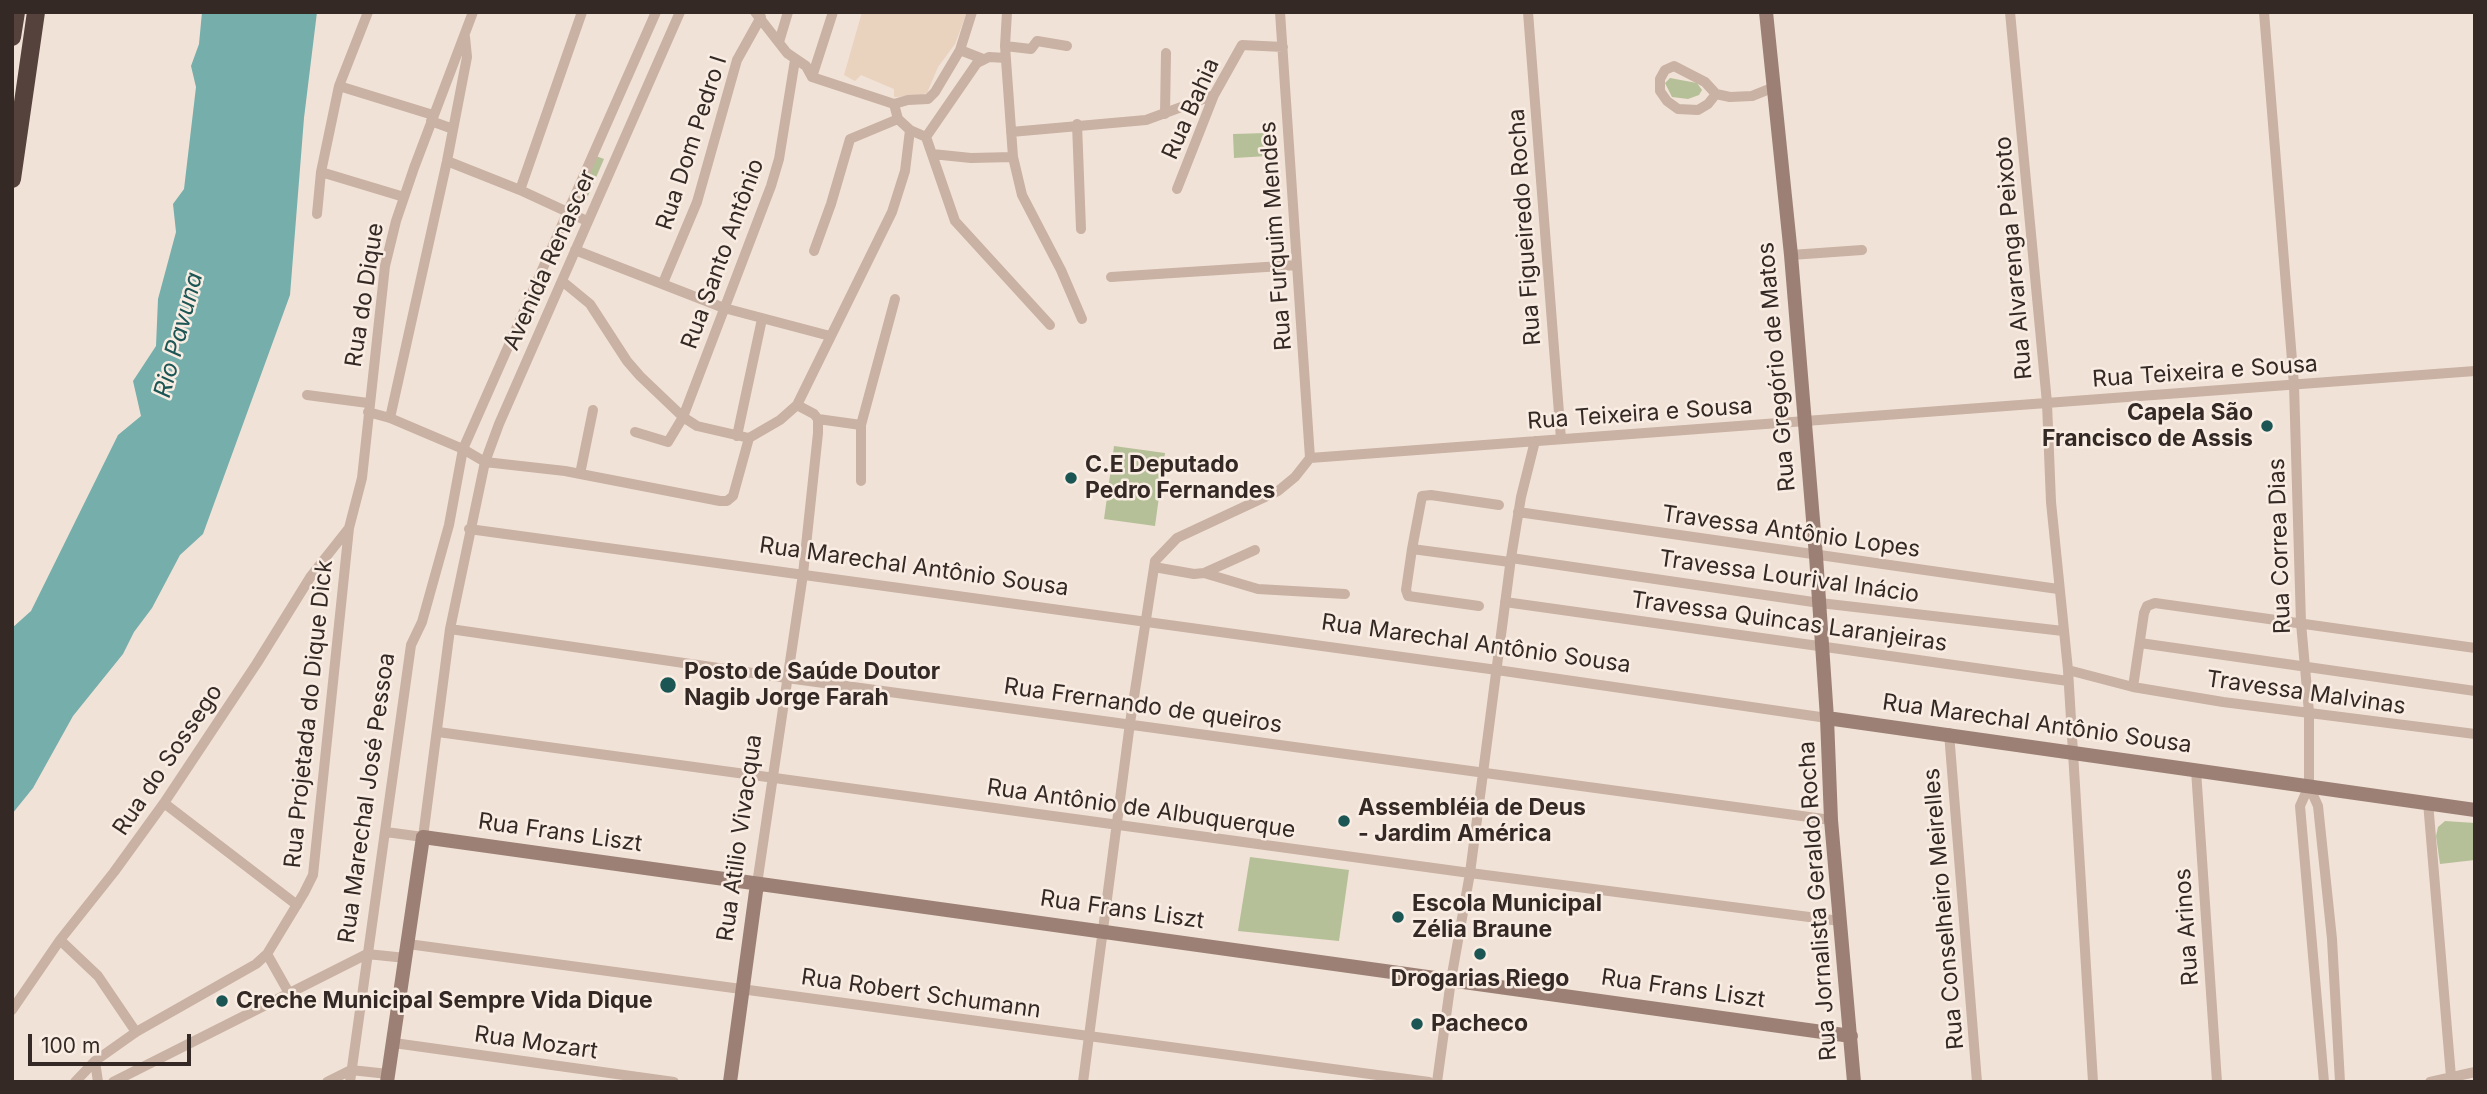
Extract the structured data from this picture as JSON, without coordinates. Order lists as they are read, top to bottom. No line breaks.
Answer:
{"streets":{"street":["Rua Bahia","Rua Dom Pedro I","Rua Figueiredo Rocha","Rua Furquim Mendes","Rua Santo Antônio","Rua Alvarenga Peixoto","Avenida Renascer","Rua do Dique","Rua Gregório de Matos","Rua Teixeira e Sousa","Travessa Antônio Lopes","Rua Correa Dias","Rua Marechal Antônio Sousa","Travessa Lourival Inácio","Travessa Quincas Laranjeiras","Travessa Malvinas","Rua Frernando de queiros","Rua Projetada do Dique Dick","Rua do Sossego","Rua Marechal José Pessoa","Rua Antônio de Albuquerque","Rua Frans Liszt","Rua Atilio Vivacqua","Rua Jornalista Geraldo Rocha","Rua Conselheiro Meirelles","Rua Arinos","Rua Robert Schumann","Rua Mozart"]},"crossings":[["Rua Bahia","Rua Furquim Mendes"],["Rua Figueiredo Rocha","Rua Teixeira e Sousa"],["Rua Furquim Mendes","Rua Teixeira e Sousa"],["Rua Alvarenga Peixoto","Rua Teixeira e Sousa"],["Rua Alvarenga Peixoto","Travessa Antônio Lopes"],["Rua Alvarenga Peixoto","Rua Marechal Antônio Sousa"],["Rua Alvarenga Peixoto","Travessa Lourival Inácio"],["Rua Alvarenga Peixoto","Travessa Quincas Laranjeiras"],["Avenida Renascer","Rua Marechal Antônio Sousa"],["Avenida Renascer","Rua Marechal José Pessoa"],["Rua do Dique","Rua Projetada do Dique Dick"],["Rua do Dique","Rua do Sossego"],["Rua Gregório de Matos","Rua Teixeira e Sousa"],["Rua Gregório de Matos","Travessa Antônio Lopes"],["Rua Gregório de Matos","Rua Marechal Antônio Sousa"],["Rua Gregório de Matos","Travessa Lourival Inácio"],["Rua Gregório de Matos","Travessa Quincas Laranjeiras"],["Rua Gregório de Matos","Rua Jornalista Geraldo Rocha"],["Rua Teixeira e Sousa","Rua Correa Dias"],["Rua Correa Dias","Rua Marechal Antônio Sousa"],["Rua Correa Dias","Travessa Malvinas"],["Rua Marechal Antônio Sousa","Rua Atilio Vivacqua"],["Rua Marechal Antônio Sousa","Rua Jornalista Geraldo Rocha"],["Rua Marechal Antônio Sousa","Rua Conselheiro Meirelles"],["Rua Marechal Antônio Sousa","Rua Arinos"],["Travessa Quincas Laranjeiras","Travessa Malvinas"],["Rua Frernando de queiros","Rua Atilio Vivacqua"],["Rua Frernando de queiros","Rua Jornalista Geraldo Rocha"],["Rua Projetada do Dique Dick","Rua do Sossego"],["Rua Marechal José Pessoa","Rua Frans Liszt"],["Rua Marechal José Pessoa","Rua Robert Schumann"],["Rua Antônio de Albuquerque","Rua Atilio Vivacqua"],["Rua Antônio de Albuquerque","Rua Jornalista Geraldo Rocha"],["Rua Frans Liszt","Rua Atilio Vivacqua"],["Rua Frans Liszt","Rua Jornalista Geraldo Rocha"],["Rua Atilio Vivacqua","Rua Robert Schumann"]],"water":["Rio Pavuna"],"places":["Capela São Francisco de Assis","C.E Deputado Pedro Fernandes","Posto de Saúde Doutor Nagib Jorge Farah","Assembléia de Deus - Jardim América","Escola Municipal Zélia Braune","Drogarias Riego","Creche Municipal Sempre Vida Dique","Pacheco"],"scale_bar":"100 m"}
